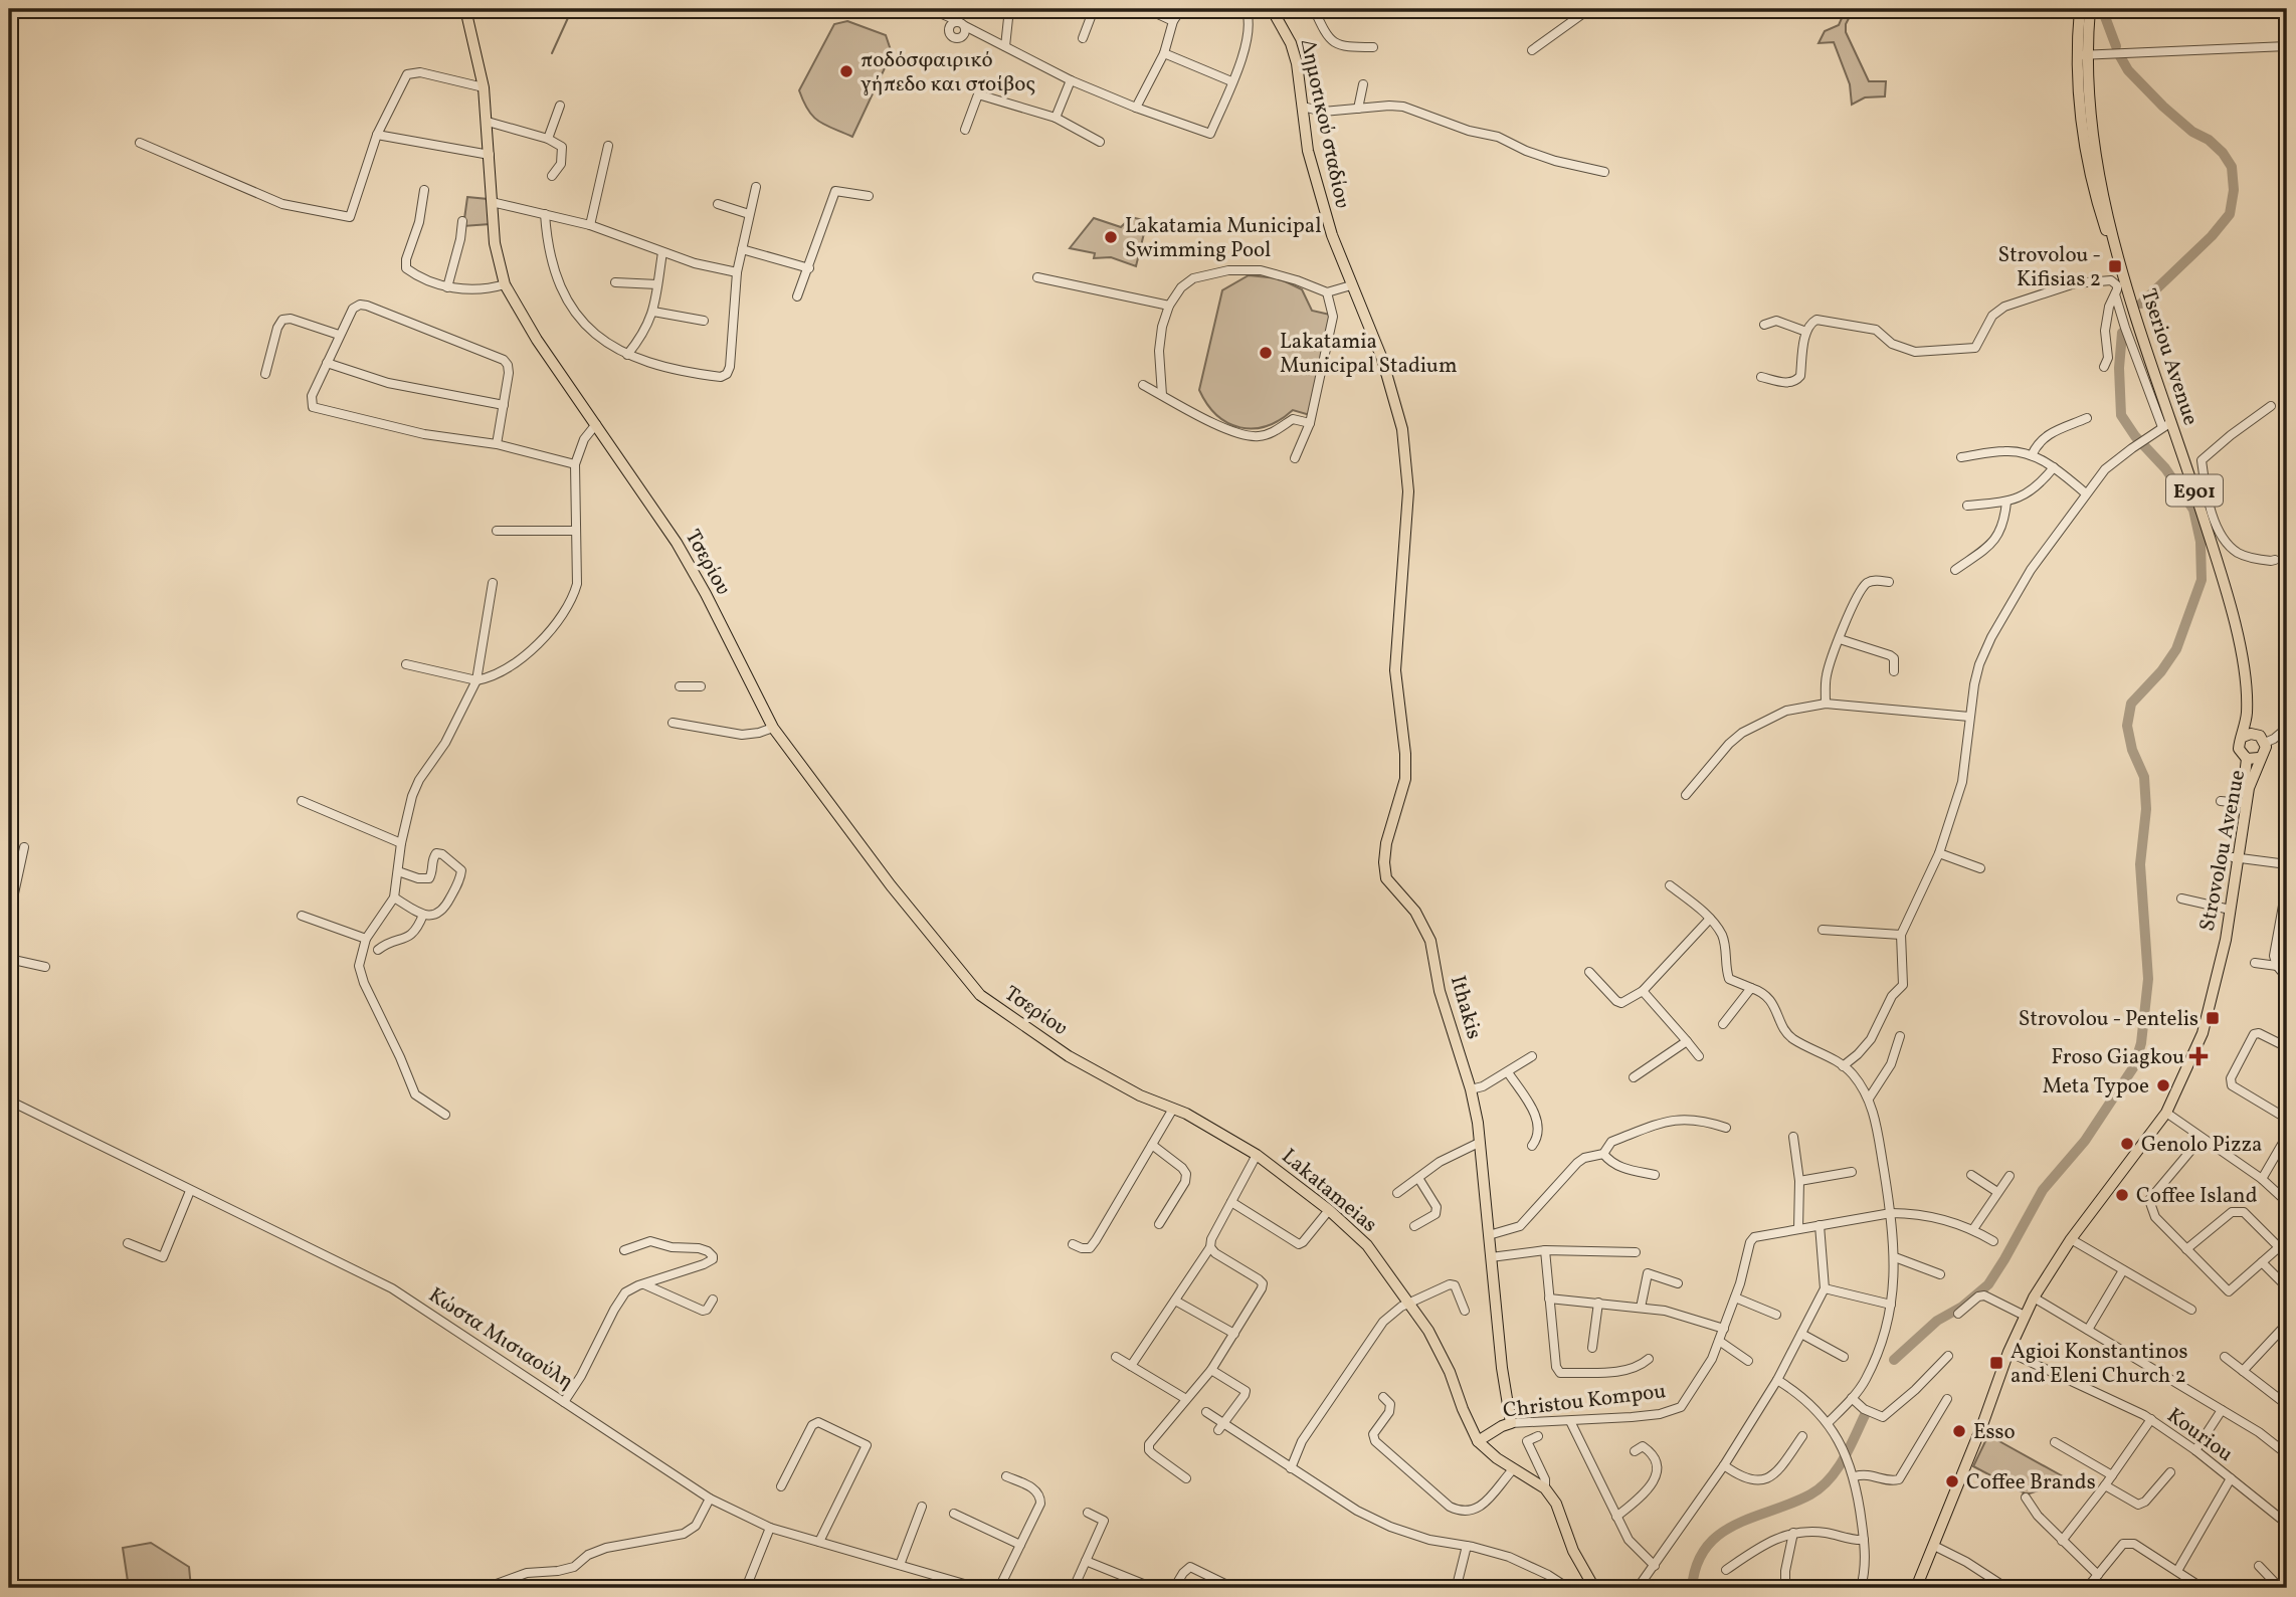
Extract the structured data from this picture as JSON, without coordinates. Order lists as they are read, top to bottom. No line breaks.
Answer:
{"streets":{"main road":["Δημοτικού σταδίου","Tseriou Avenue","E901","Τσερίου","Strovolou Avenue","Ithakis","Lakatameias","Christou Kompou"],"street":["Κώστα Μισιαούλη","Kouriou"]},"crossings":[["Δημοτικού σταδίου","Ithakis"],["Tseriou Avenue","E901"],["Tseriou Avenue","Strovolou Avenue"],["E901","Strovolou Avenue"],["Τσερίου","Lakatameias"],["Strovolou Avenue","Kouriou"],["Ithakis","Christou Kompou"],["Lakatameias","Christou Kompou"]],"places":{"other":["ποδόσφαιρικό γήπεδο και στοίβος","Lakatamia Municipal Swimming Pool","Lakatamia Municipal Stadium","Meta Typoe","Genolo Pizza","Coffee Island","Esso","Coffee Brands"],"transit":["Strovolou - Kifisias 2","Strovolou - Pentelis","Agioi Konstantinos and Eleni Church 2"],"health":["Froso Giagkou"]}}
